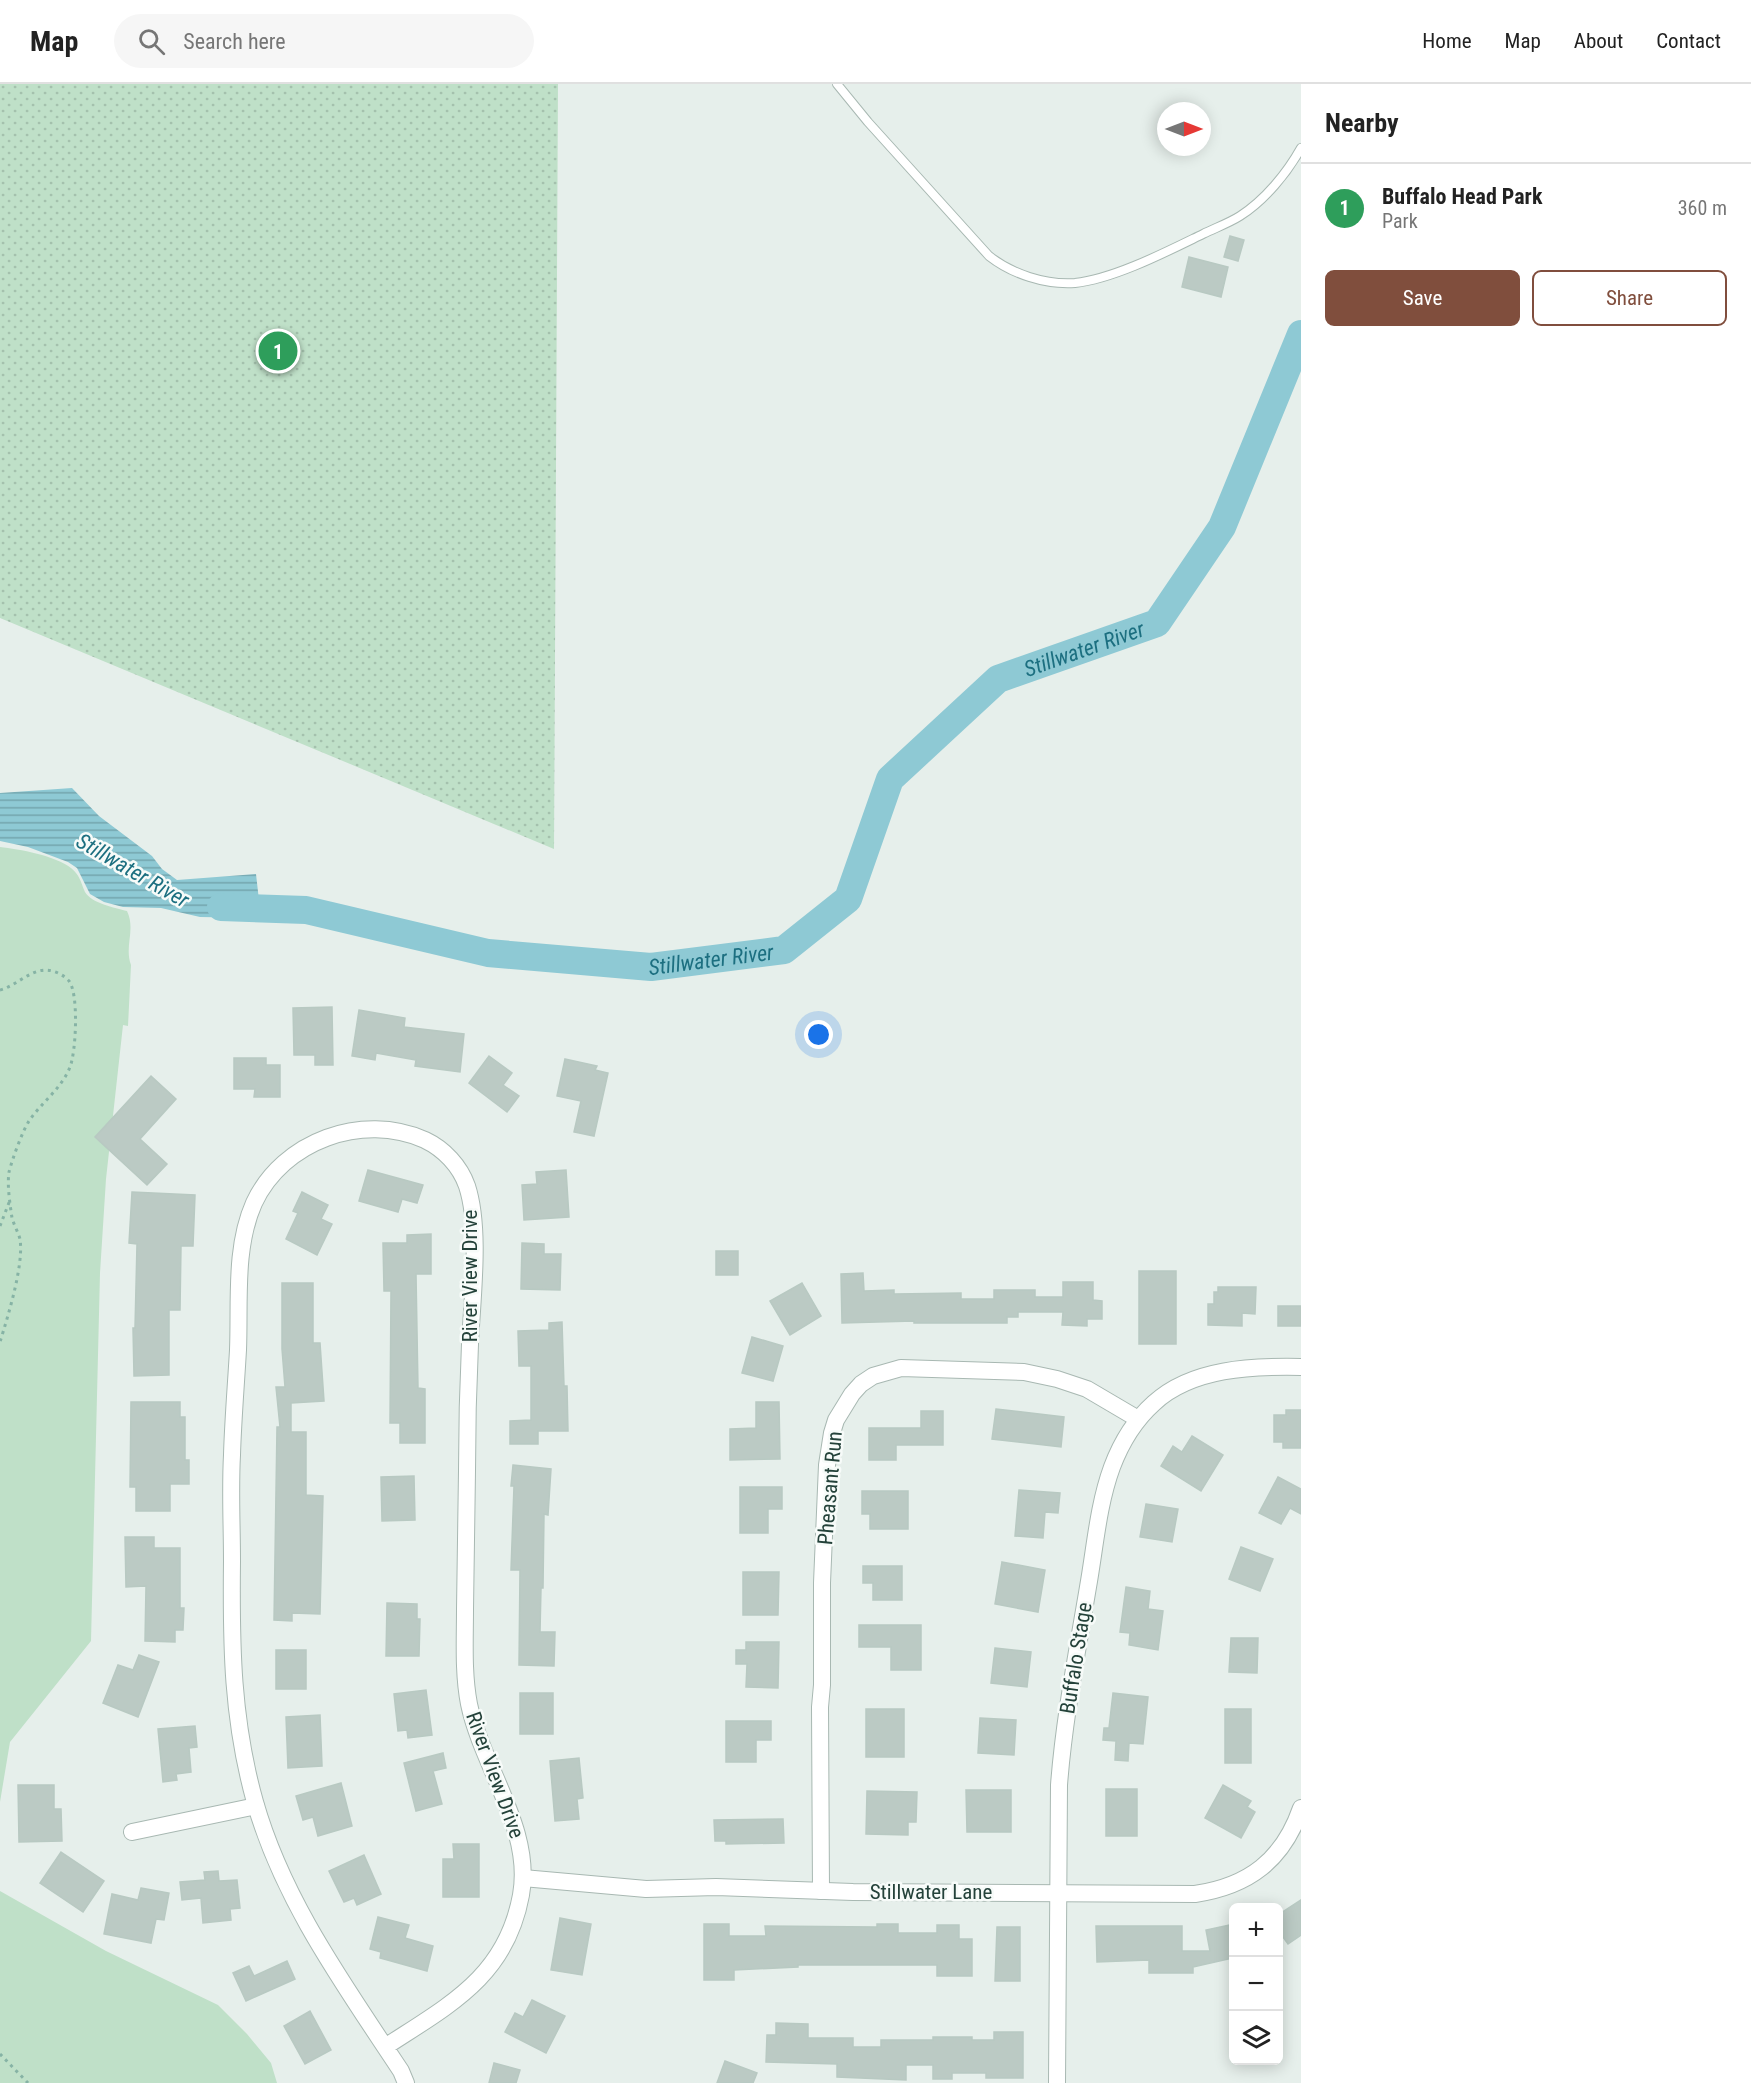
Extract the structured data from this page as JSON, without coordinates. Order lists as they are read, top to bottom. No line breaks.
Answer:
{"streets":{"street":["River View Drive","Pheasant Run","Buffalo Stage","Stillwater Lane"]},"crossings":[["River View Drive","Stillwater Lane"],["Pheasant Run","Buffalo Stage"],["Pheasant Run","Stillwater Lane"],["Buffalo Stage","Stillwater Lane"]],"water":["Stillwater River"],"north":"right","page":{"header":"Map","search":"Search here","nav":["Home","Map","About","Contact"],"heading":"Nearby","list":[{"mark":"1","name":"Buffalo Head Park","note":"Park","value":"360 m"}],"buttons":["Save","Share"],"pins":"1","map_buttons":["+","−"]}}
